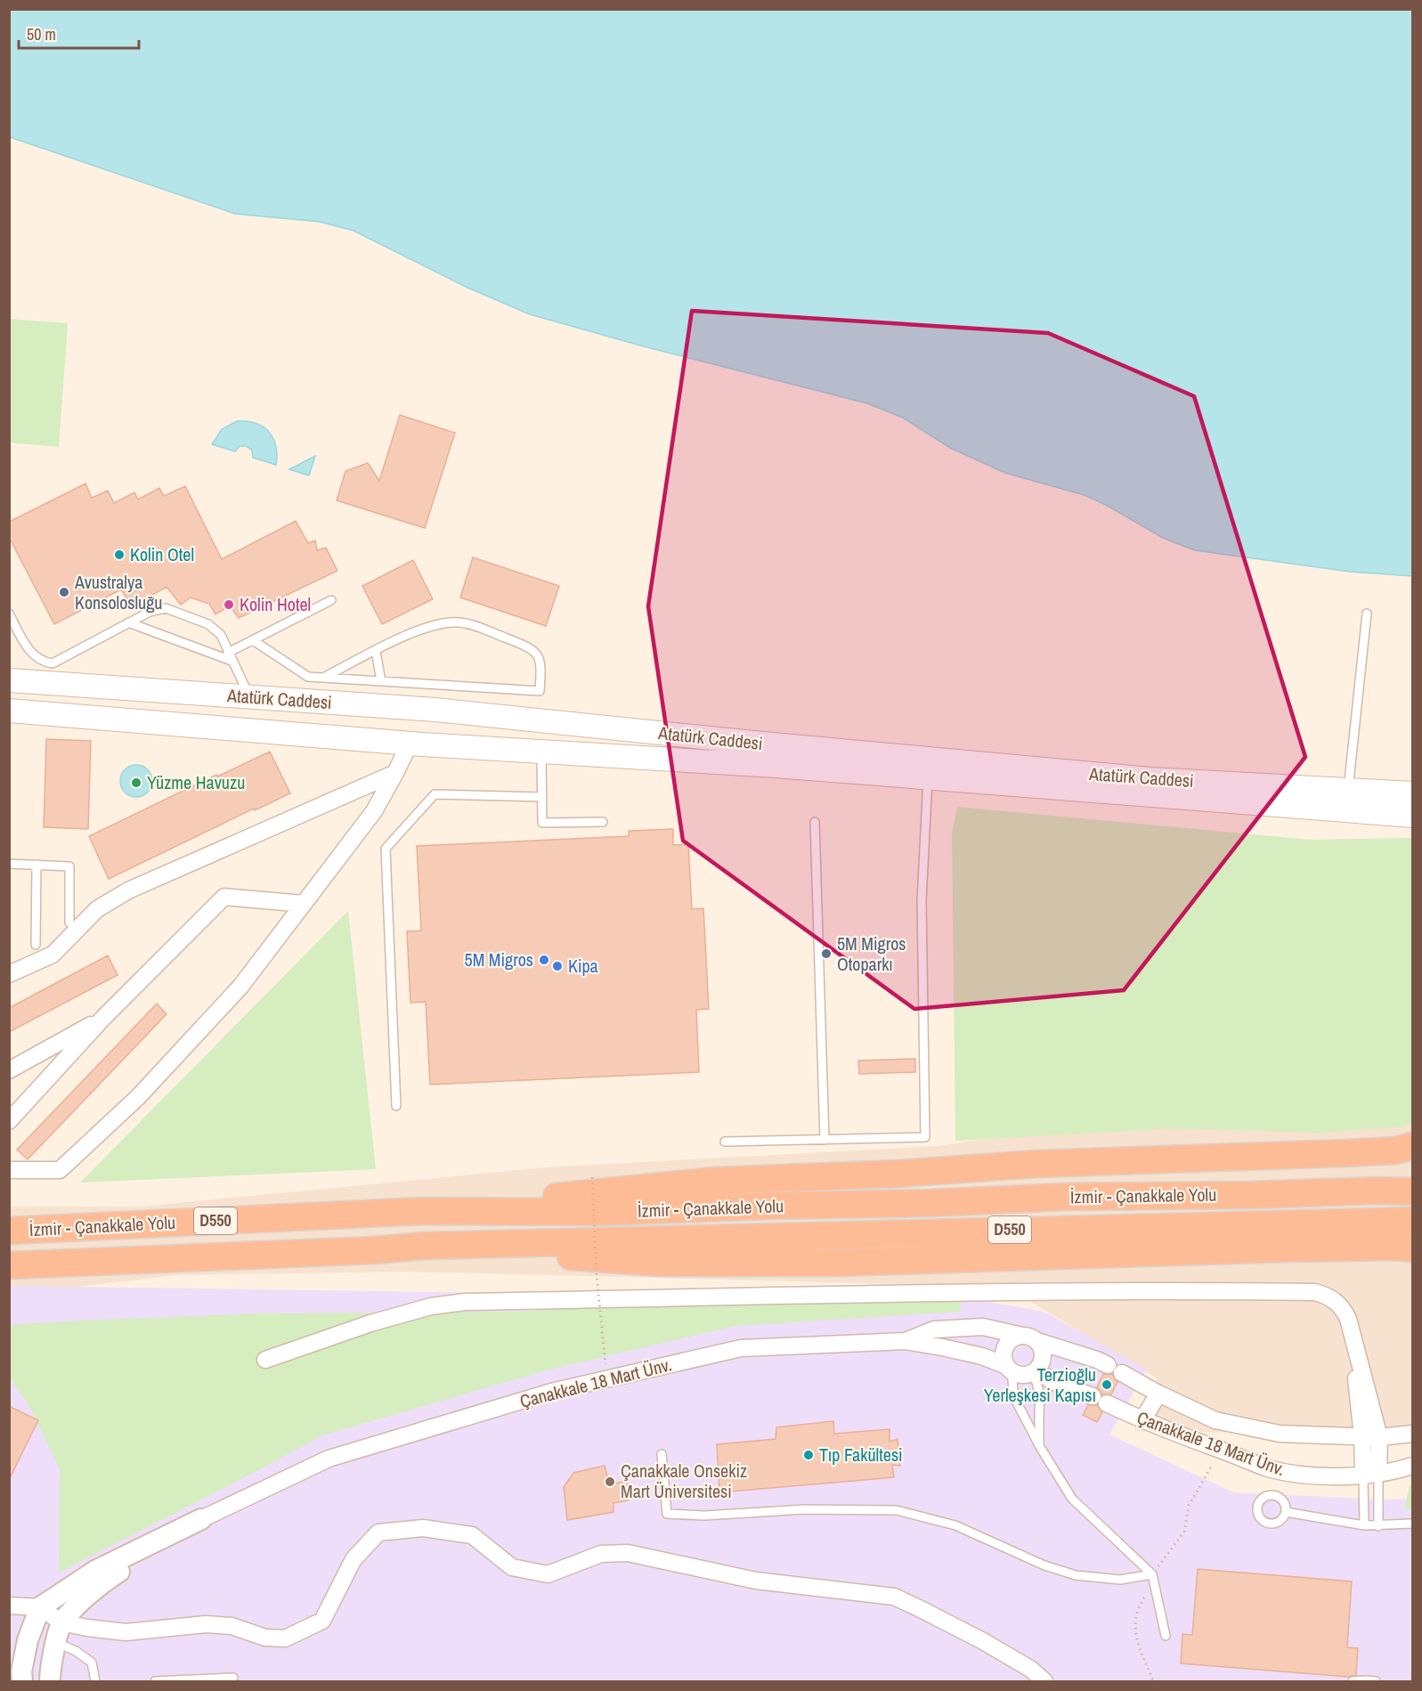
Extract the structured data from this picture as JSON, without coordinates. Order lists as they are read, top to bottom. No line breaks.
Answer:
{"streets":{"highway":["İzmir - Çanakkale Yolu","D550"],"main road":["Atatürk Caddesi"],"street":["Çanakkale 18 Mart Ünv."]},"places":["Kolin Otel","Avustralya Konsolosluğu","Kolin Hotel","Yüzme Havuzu","5M Migros Otoparkı","5M Migros","Kipa","Terzioğlu Yerleşkesi Kapısı","Tıp Fakültesi","Çanakkale Onsekiz Mart Üniversitesi"],"scale_bar":"50 m"}
